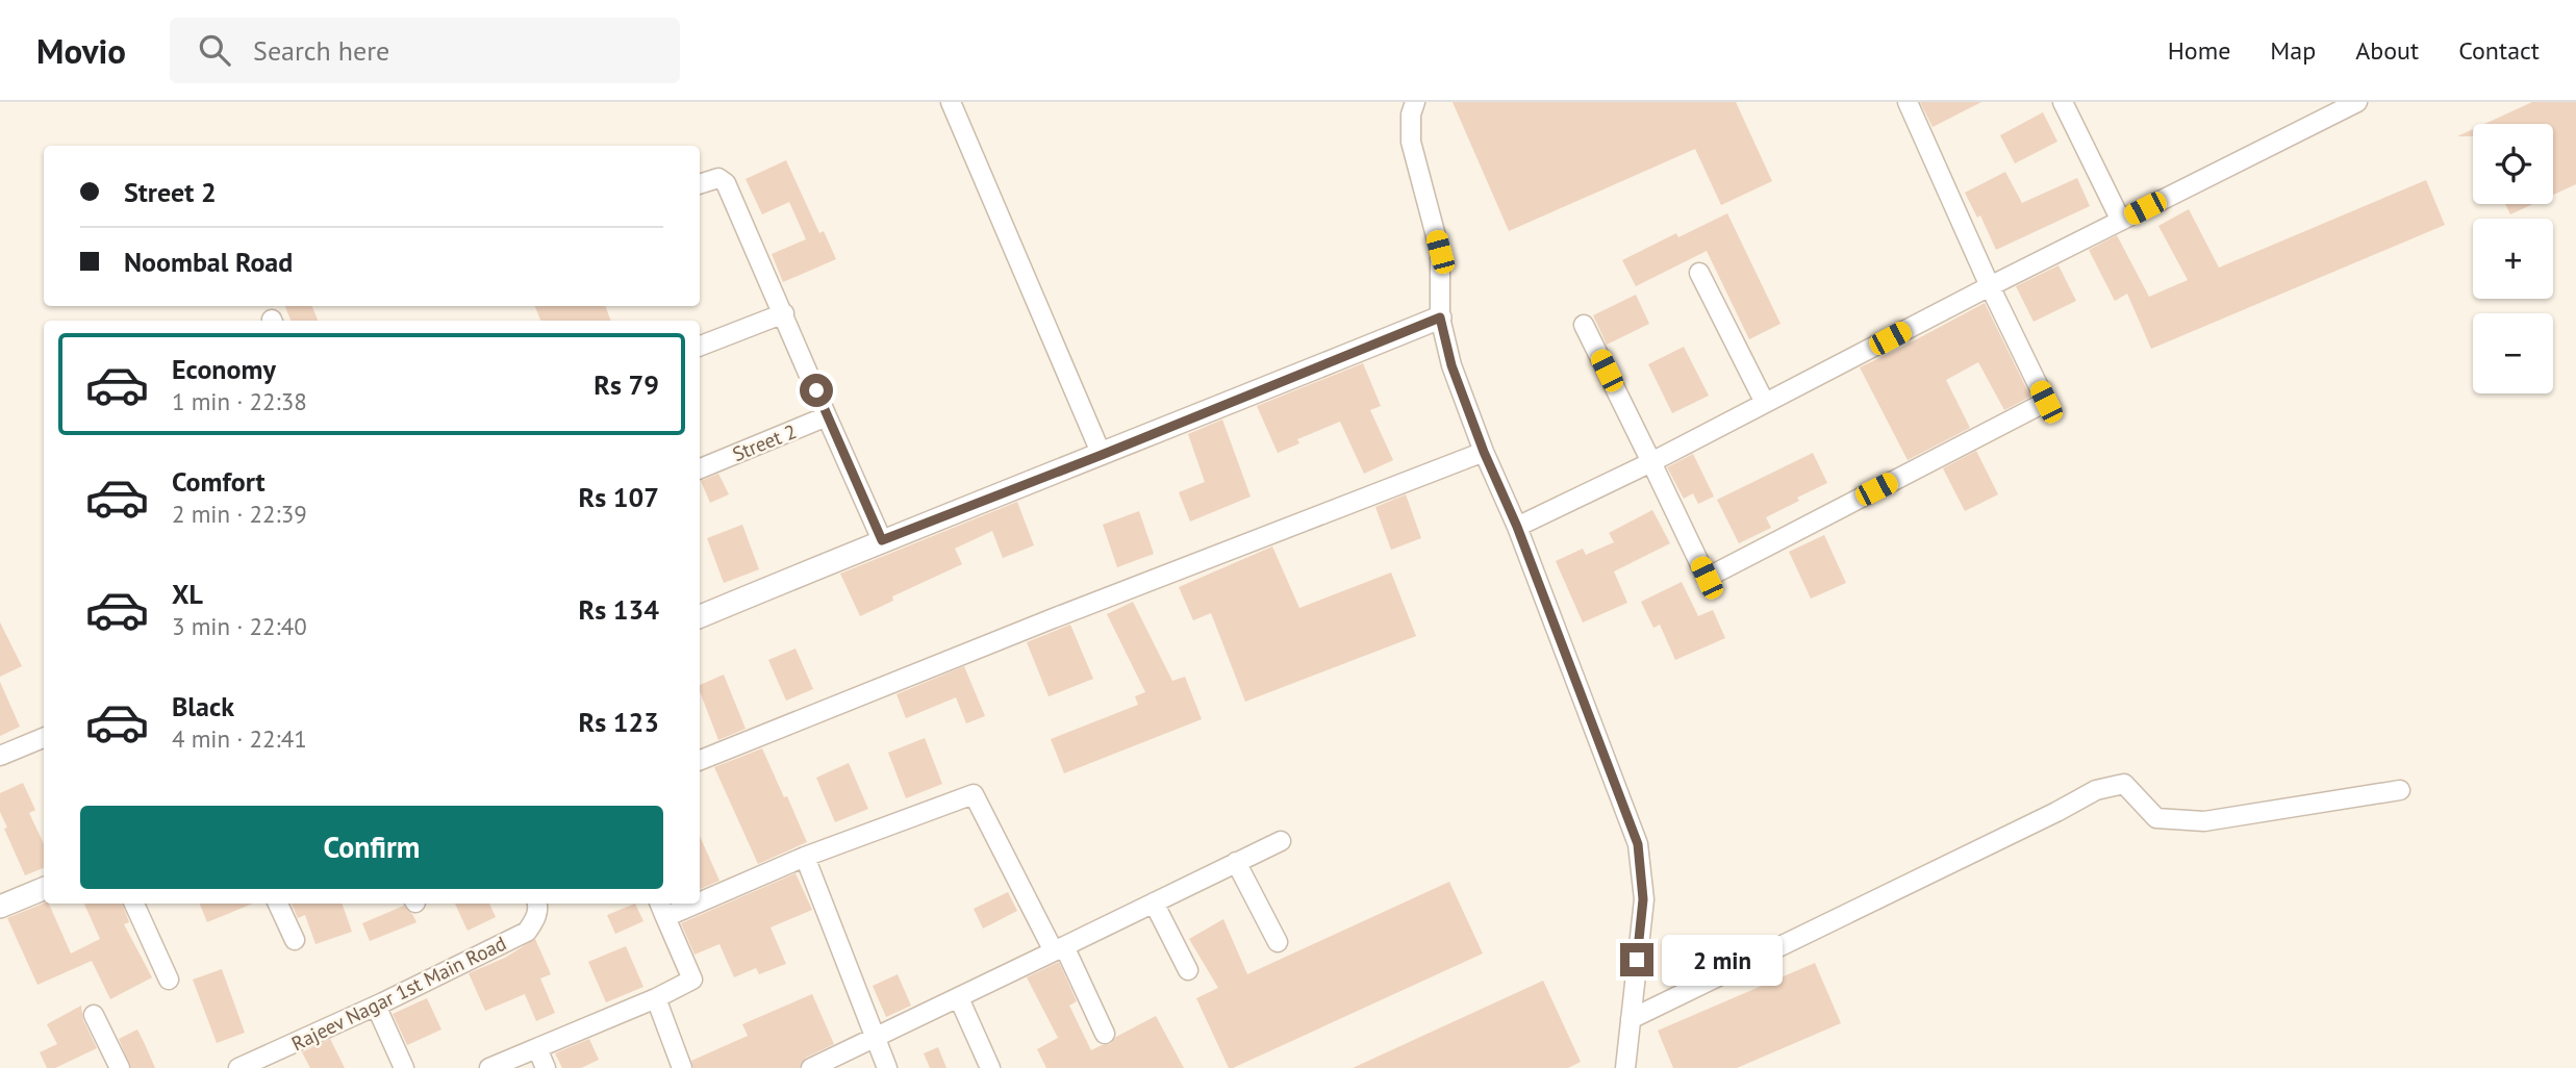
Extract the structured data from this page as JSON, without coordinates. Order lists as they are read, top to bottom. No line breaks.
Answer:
{"streets":{"street":["Street 2","Rajeev Nagar 1st Main Road"]},"page":{"header":"Movio","search":"Search here","nav":["Home","Map","About","Contact"],"map_buttons":["+","−"],"banner":["Street 2","Noombal Road"],"list":[{"name":"Economy","note":"1 min · 22:38","value":"Rs 79"},{"name":"Comfort","note":"2 min · 22:39","value":"Rs 107"},{"name":"XL","note":"3 min · 22:40","value":"Rs 134"},{"name":"Black","note":"4 min · 22:41","value":"Rs 123"}],"buttons":"Confirm","bubble":"2 min"}}
